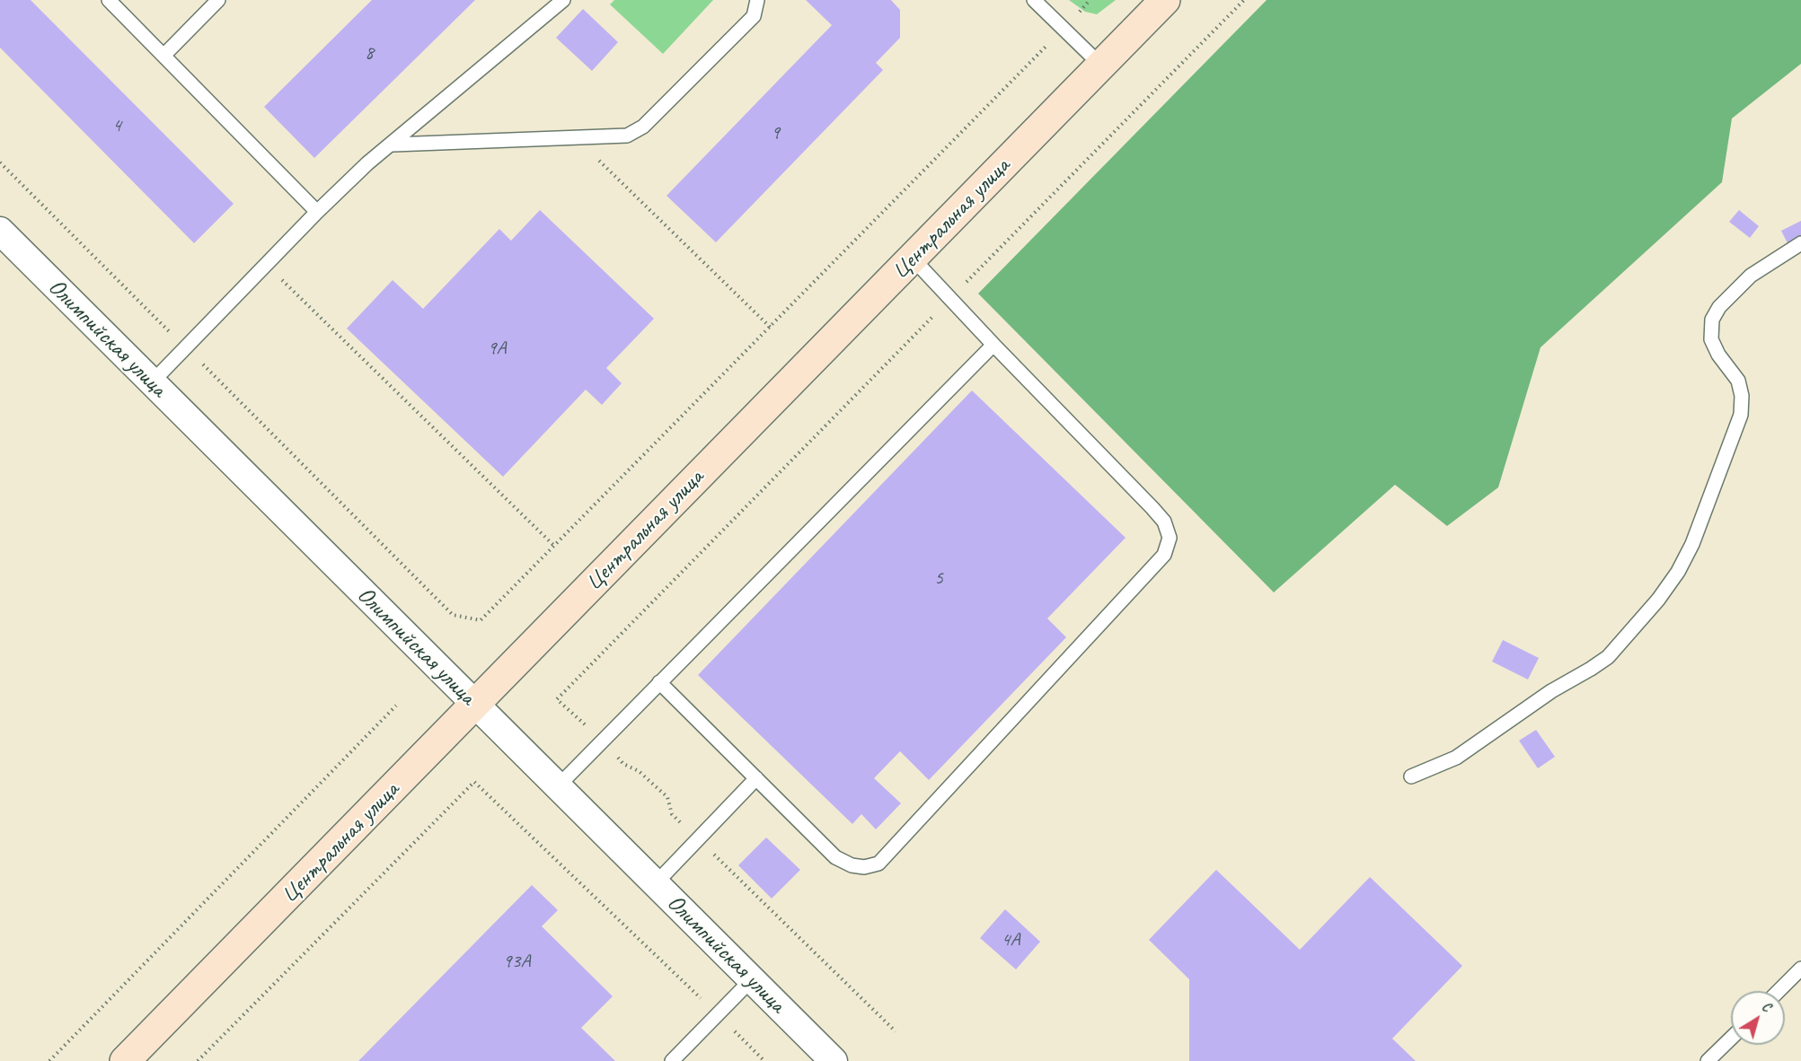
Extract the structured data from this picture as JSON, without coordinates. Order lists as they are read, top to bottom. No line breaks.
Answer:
{"streets":{"street":["Центральная улица","Олимпийская улица"]},"crossings":[["Центральная улица","Олимпийская улица"]],"house_numbers":["8","4","9","9А","5","4А","93А"],"north":"top right"}
